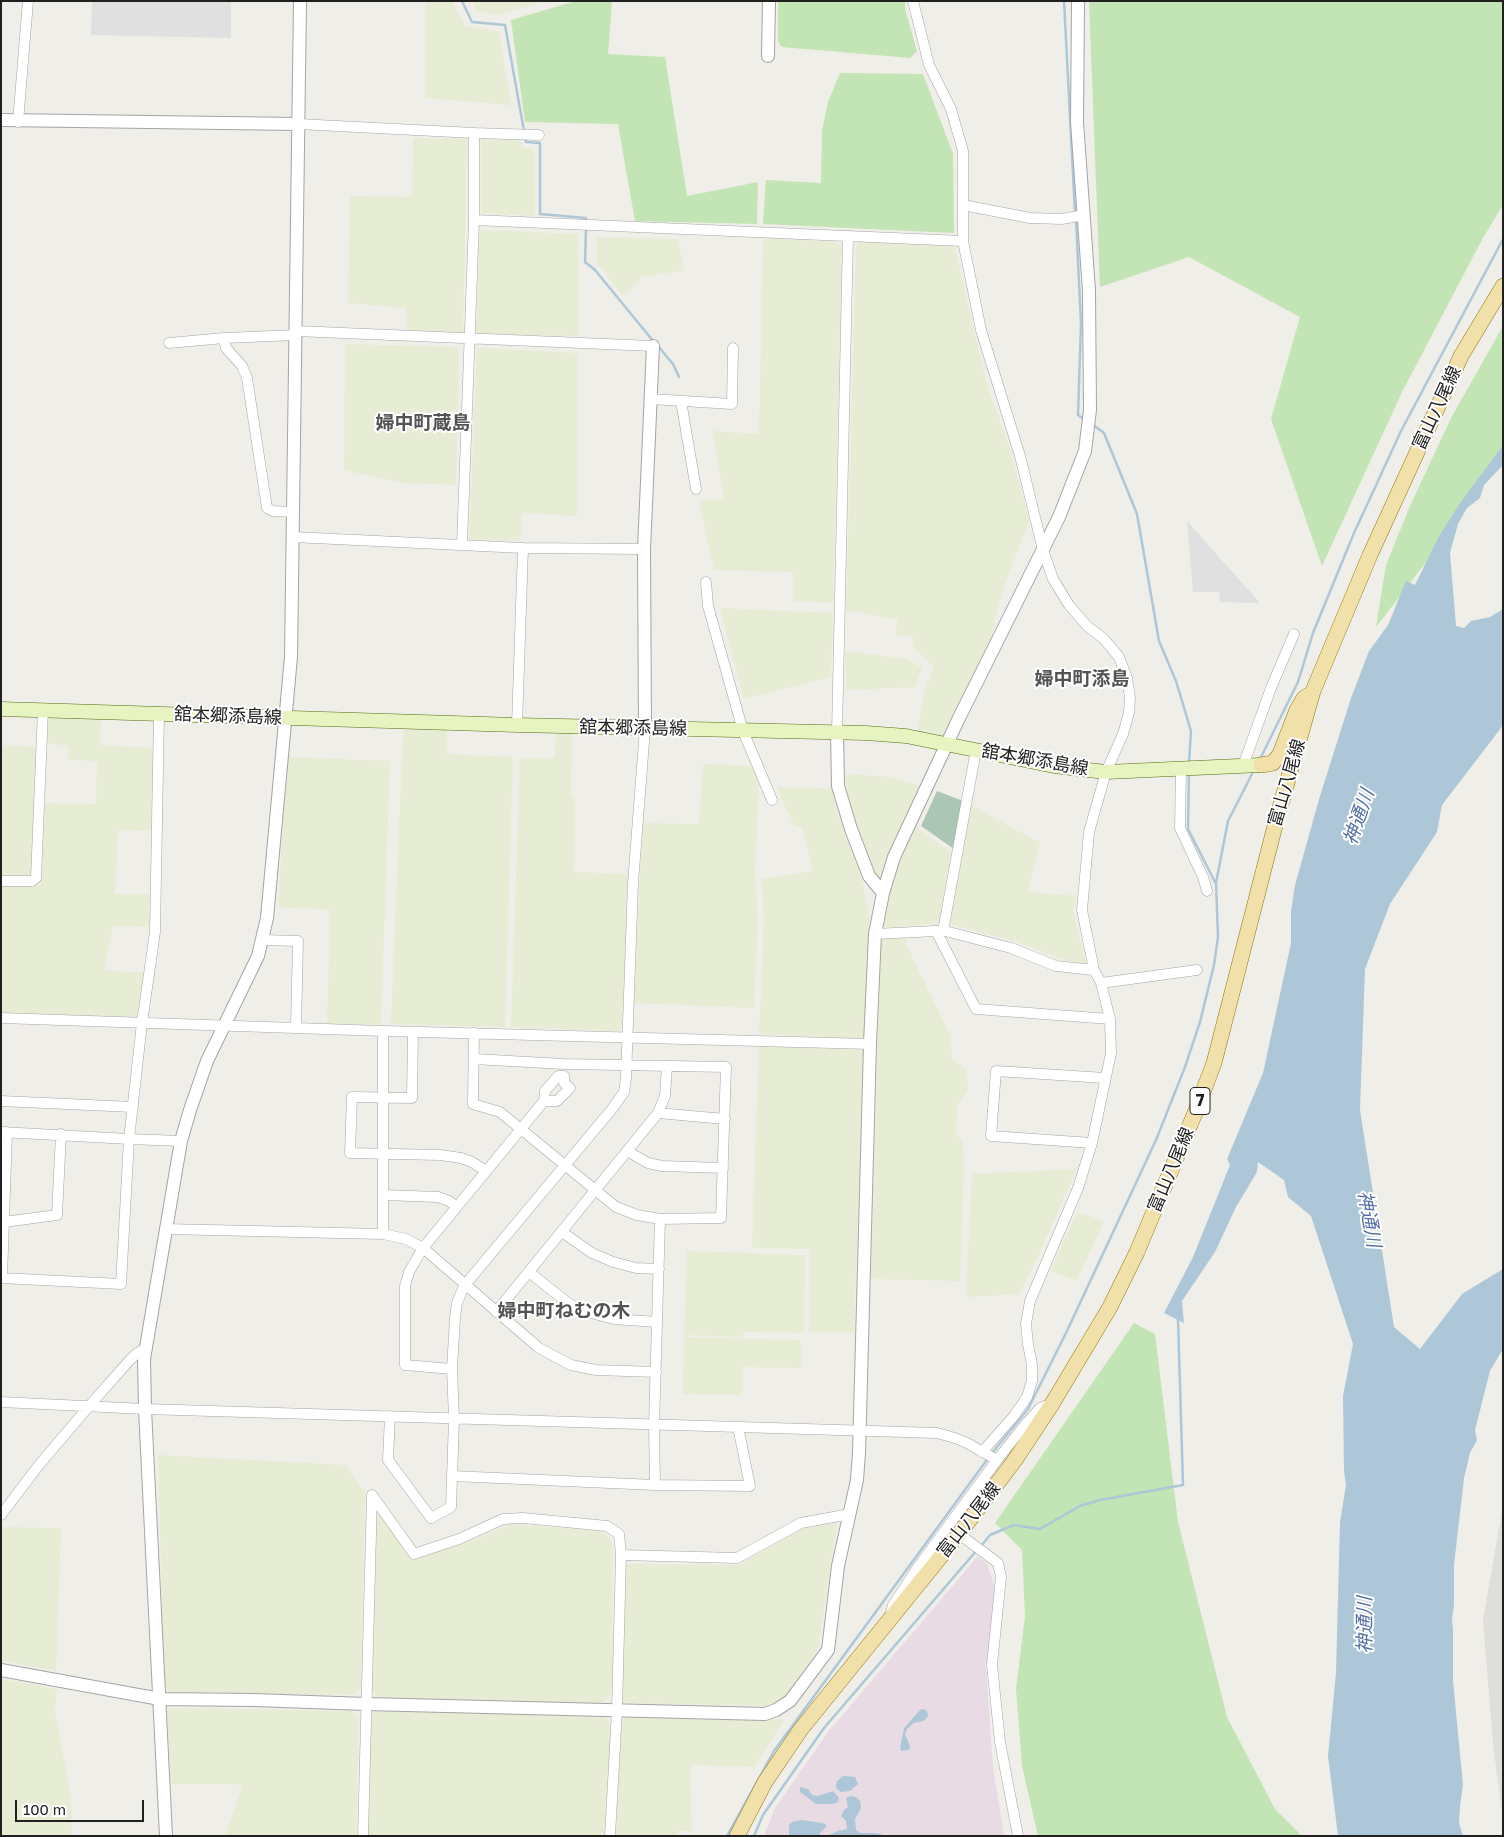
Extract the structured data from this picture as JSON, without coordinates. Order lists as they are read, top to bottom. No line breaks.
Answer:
{"streets":{"main road":["富山八尾線","舘本郷添島線","7"]},"districts":["婦中町蔵島","婦中町添島","婦中町ねむの木"],"water":["神通川"],"scale_bar":"100 m"}
